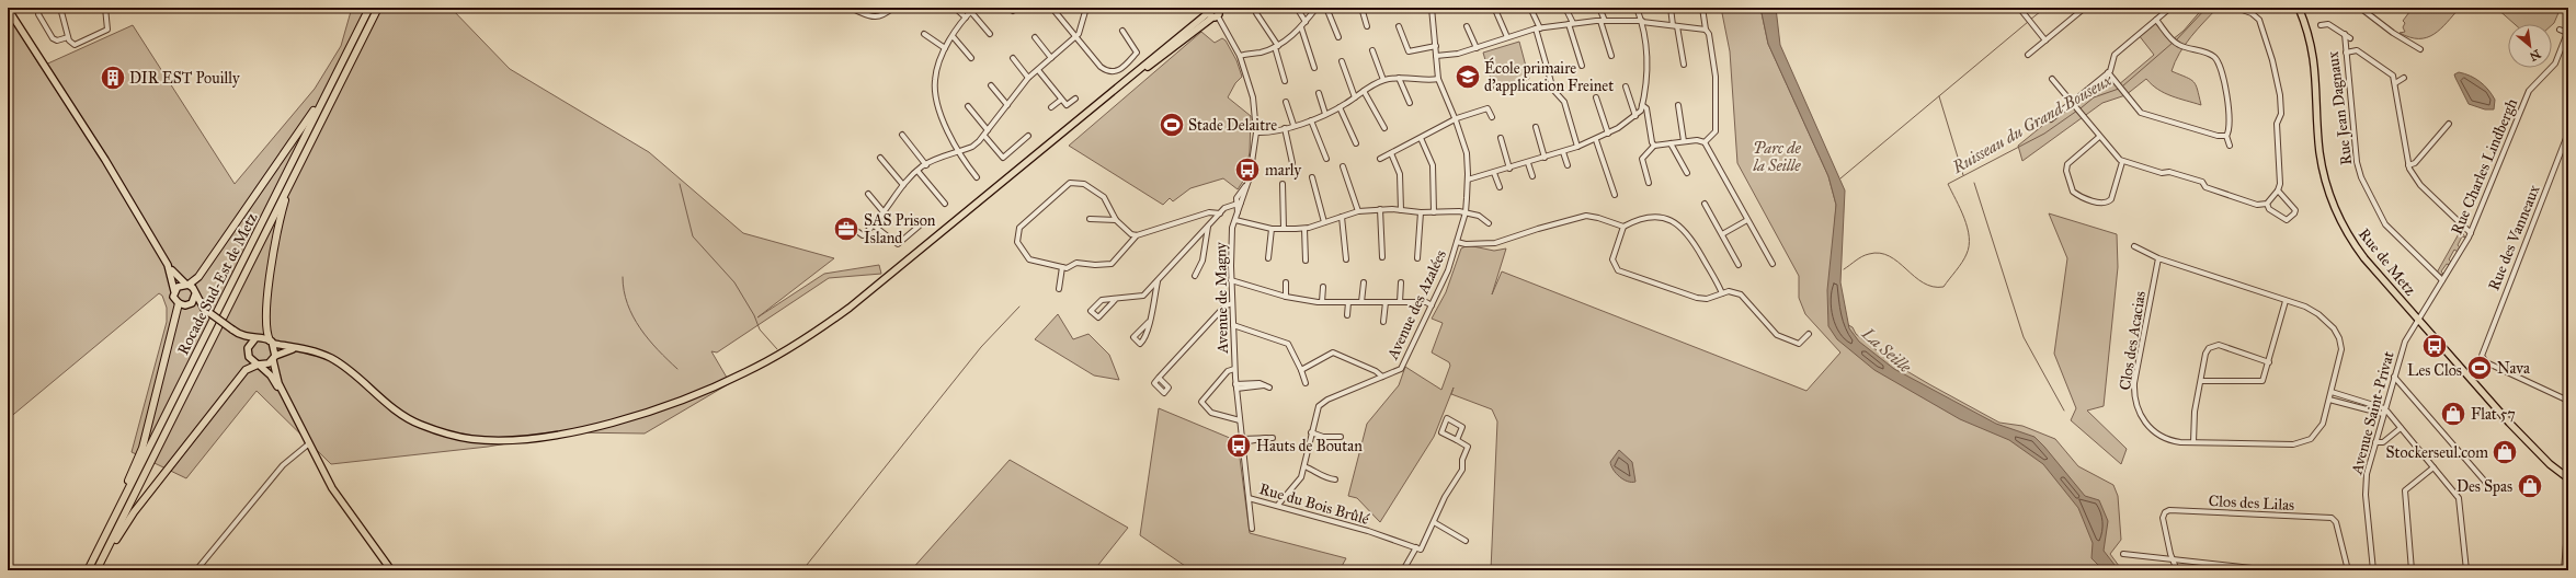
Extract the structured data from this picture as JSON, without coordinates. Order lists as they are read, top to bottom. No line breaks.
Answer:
{"streets":{"highway":["Rocade Sud-Est de Metz"],"main road":["Rue de Metz"],"street":["Rue Jean Dagnaux","Rue Charles Lindbergh","Rue des Vanneaux","Avenue de Magny","Avenue des Azalées","Clos des Acacias","Avenue Saint-Privat","Clos des Lilas","Rue du Bois Brûlé"]},"crossings":[["Rue Jean Dagnaux","Rue Charles Lindbergh"],["Rue Charles Lindbergh","Rue de Metz"],["Rue Charles Lindbergh","Avenue Saint-Privat"],["Rue de Metz","Avenue Saint-Privat"],["Avenue de Magny","Rue du Bois Brûlé"],["Avenue des Azalées","Rue du Bois Brûlé"]],"water":["Ruisseau du Grand Bouseux","La Seille"],"parks":["Parc de la Seille"],"places":{"school or university":["École primaire d'application Freinet"],"building":["DIR EST Pouilly"],"sports":["Stade Delaitre","Nava"],"bus stop":["marly","Les Clos","Hauts de Boutan"],"office":["SAS Prison Island"],"shop":["Flat 57","Stockerseul.com","Des Spas"]},"north":"bottom right"}
